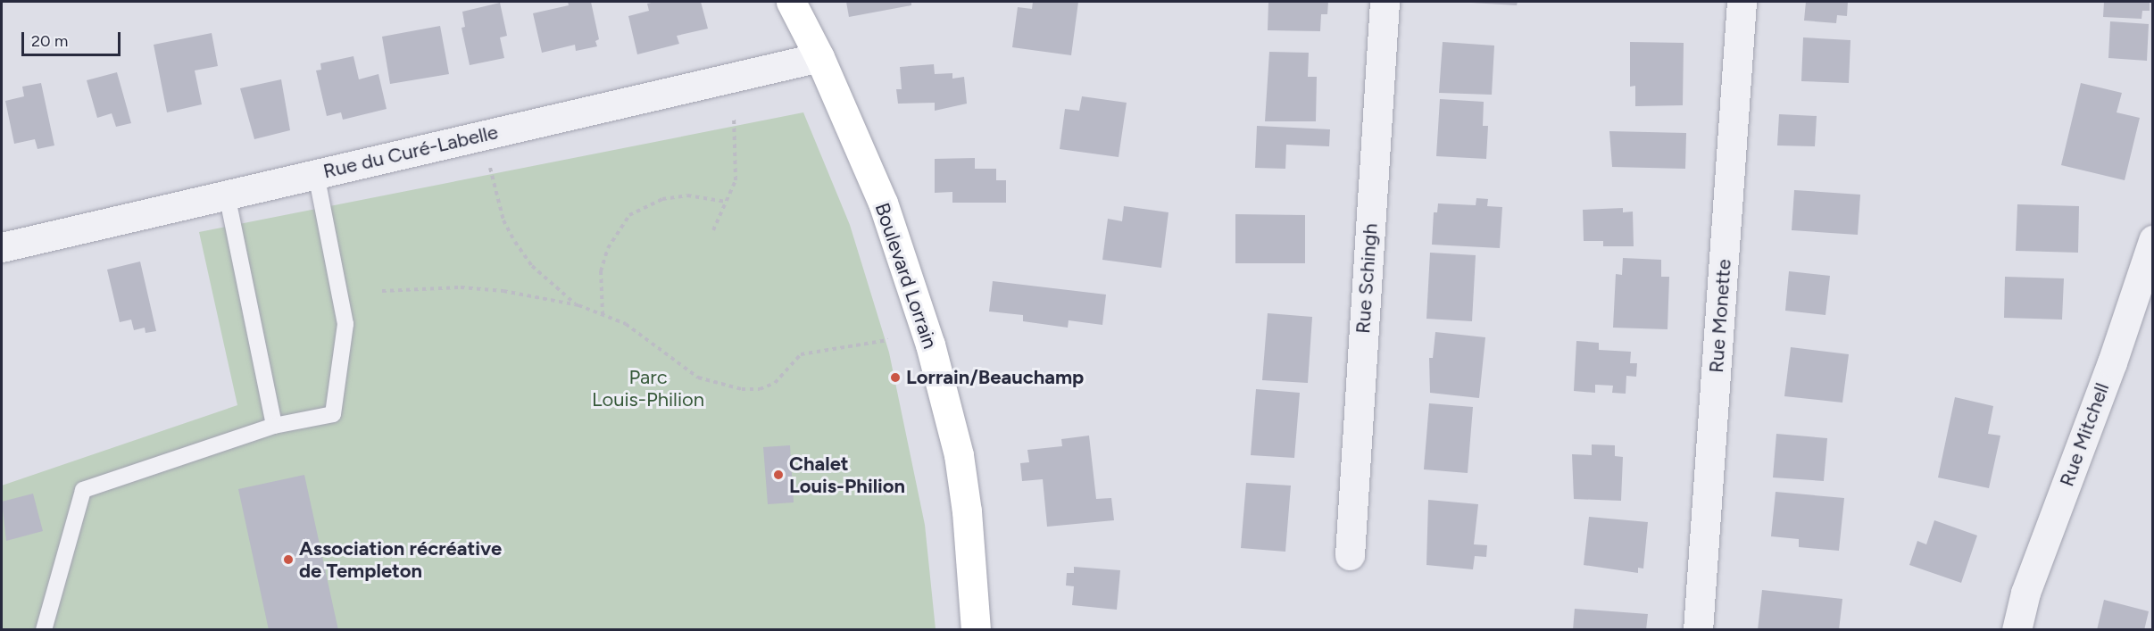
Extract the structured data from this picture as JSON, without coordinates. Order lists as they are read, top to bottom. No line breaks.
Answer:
{"streets":{"main road":["Boulevard Lorrain"],"street":["Rue du Curé-Labelle","Rue Schingh","Rue Monette","Rue Mitchell"]},"crossings":[["Rue du Curé-Labelle","Boulevard Lorrain"]],"parks":["Parc Louis-Philion"],"places":["Lorrain/Beauchamp","Chalet Louis-Philion","Association récréative de Templeton"],"scale_bar":"20 m"}
